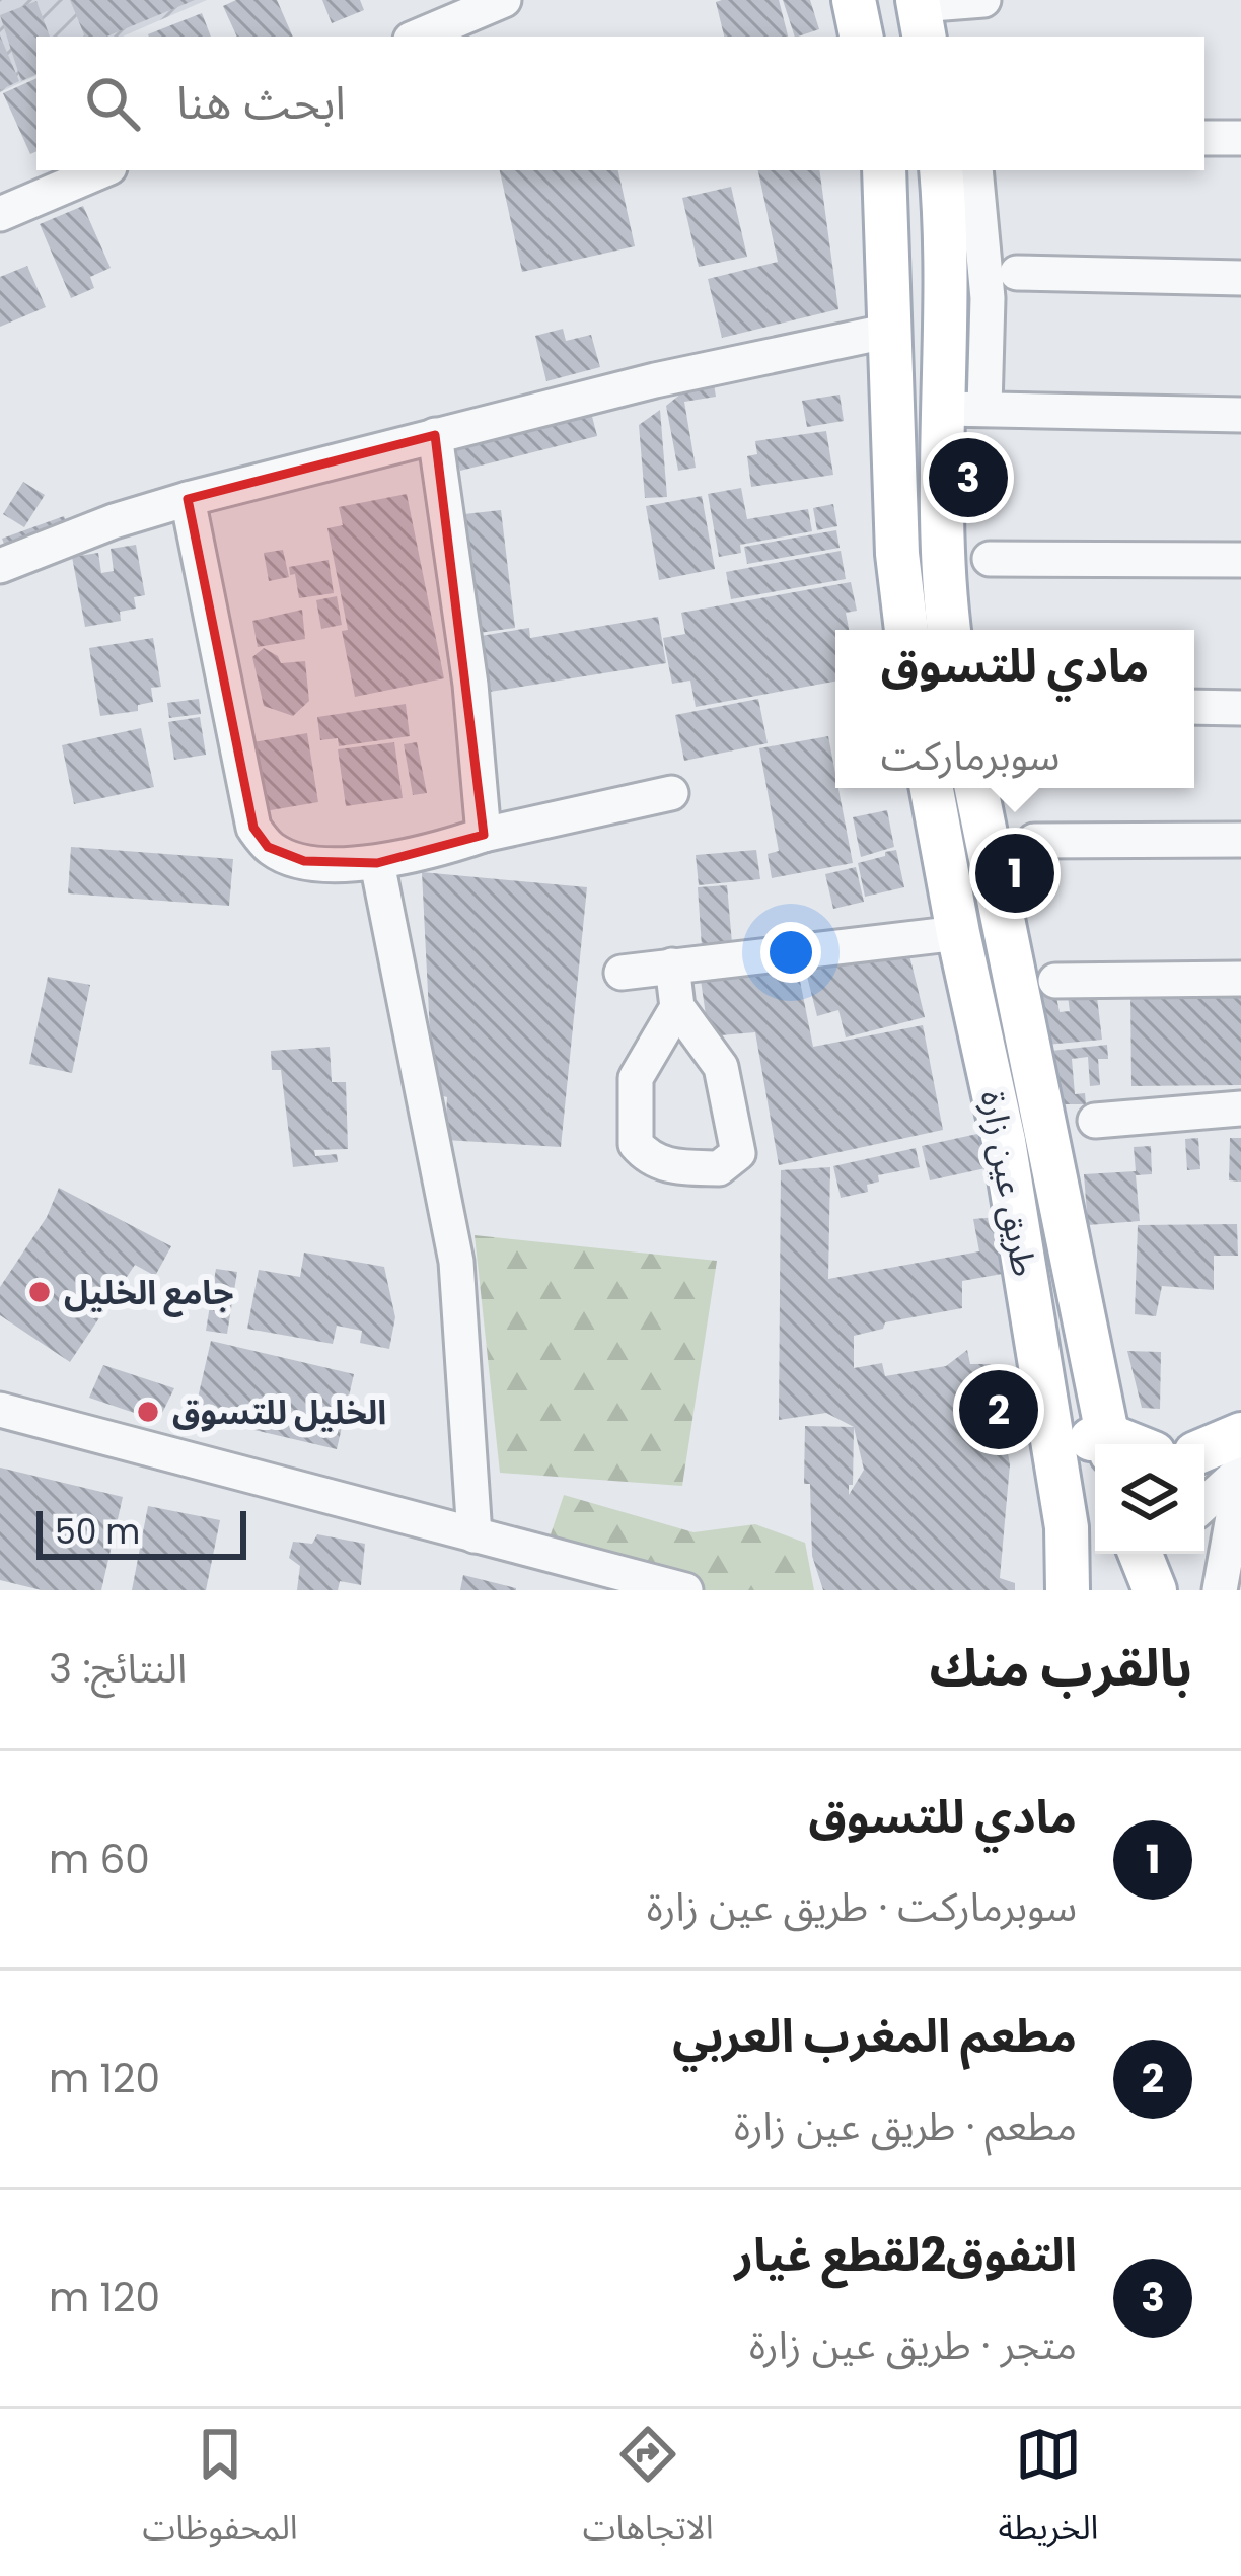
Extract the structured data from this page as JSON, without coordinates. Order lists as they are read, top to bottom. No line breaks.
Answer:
{"streets":{"main road":["طريق عين زارة"]},"places":["جامع الخليل","الخليل للتسوق"],"scale_bar":"50 m","page":{"search":"ابحث هنا","pins":["3","1","2"],"popup":["مادي للتسوق","سوبرماركت"],"scale":"50 m","heading":["بالقرب منك","النتائج: 3"],"list":[{"mark":"1","name":"مادي للتسوق","note":"سوبرماركت · طريق عين زارة","value":"60 m"},{"mark":"2","name":"مطعم المغرب العربي","note":"مطعم · طريق عين زارة","value":"120 m"},{"mark":"3","name":"التفوق2لقطع غيار","note":"متجر · طريق عين زارة","value":"120 m"}],"nav":["الخريطة","الاتجاهات","المحفوظات"]}}
